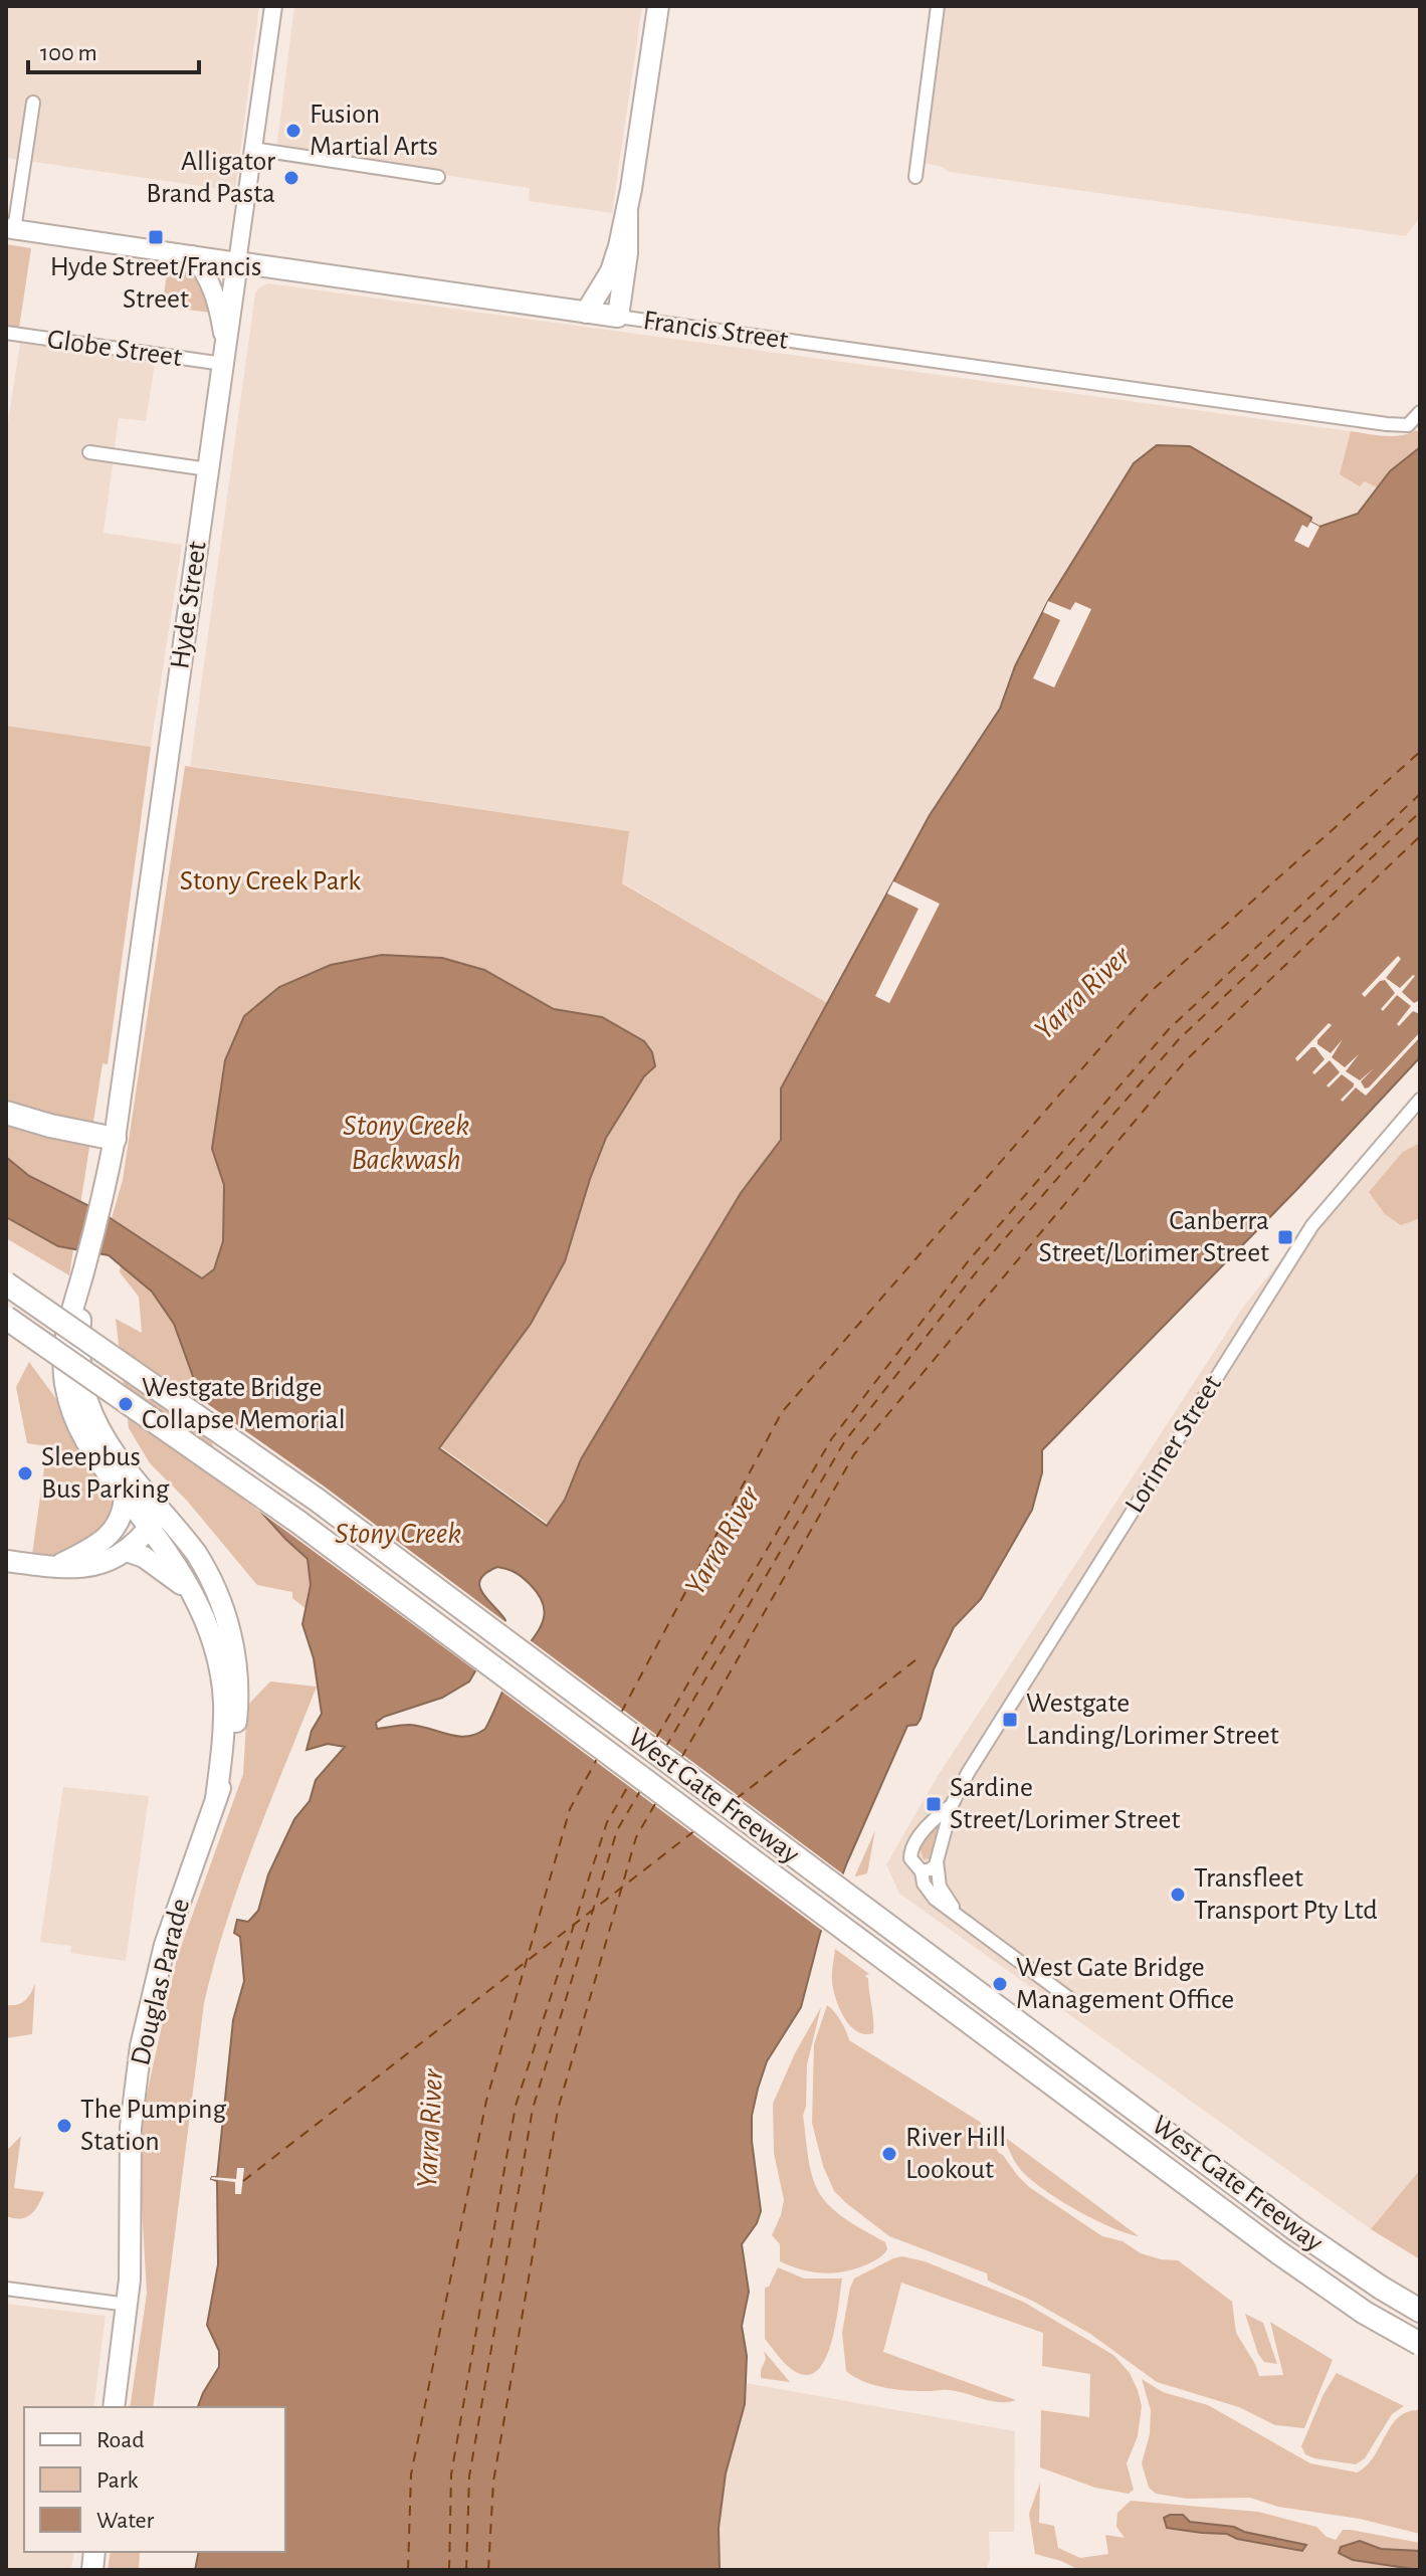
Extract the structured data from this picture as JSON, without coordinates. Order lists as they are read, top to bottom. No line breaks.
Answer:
{"streets":{"highway":["West Gate Freeway"],"main road":["Francis Street","Hyde Street","Douglas Parade"],"street":["Globe Street","Lorimer Street"]},"crossings":[["Francis Street","Hyde Street"],["Globe Street","Hyde Street"],["Hyde Street","Douglas Parade"]],"water":["Yarra River","Stony Creek Backwash","Stony Creek"],"parks":["Stony Creek Park"],"places":{"other":["Fusion Martial Arts","Alligator Brand Pasta","Westgate Bridge Collapse Memorial","Sleepbus Bus Parking","Transfleet Transport Pty Ltd","West Gate Bridge Management Office","The Pumping Station","River Hill Lookout"],"transit":["Hyde Street/Francis Street","Canberra Street/Lorimer Street","Westgate Landing/Lorimer Street","Sardine Street/Lorimer Street"]},"legend":["Road","Park","Water"],"scale_bar":"100 m"}
